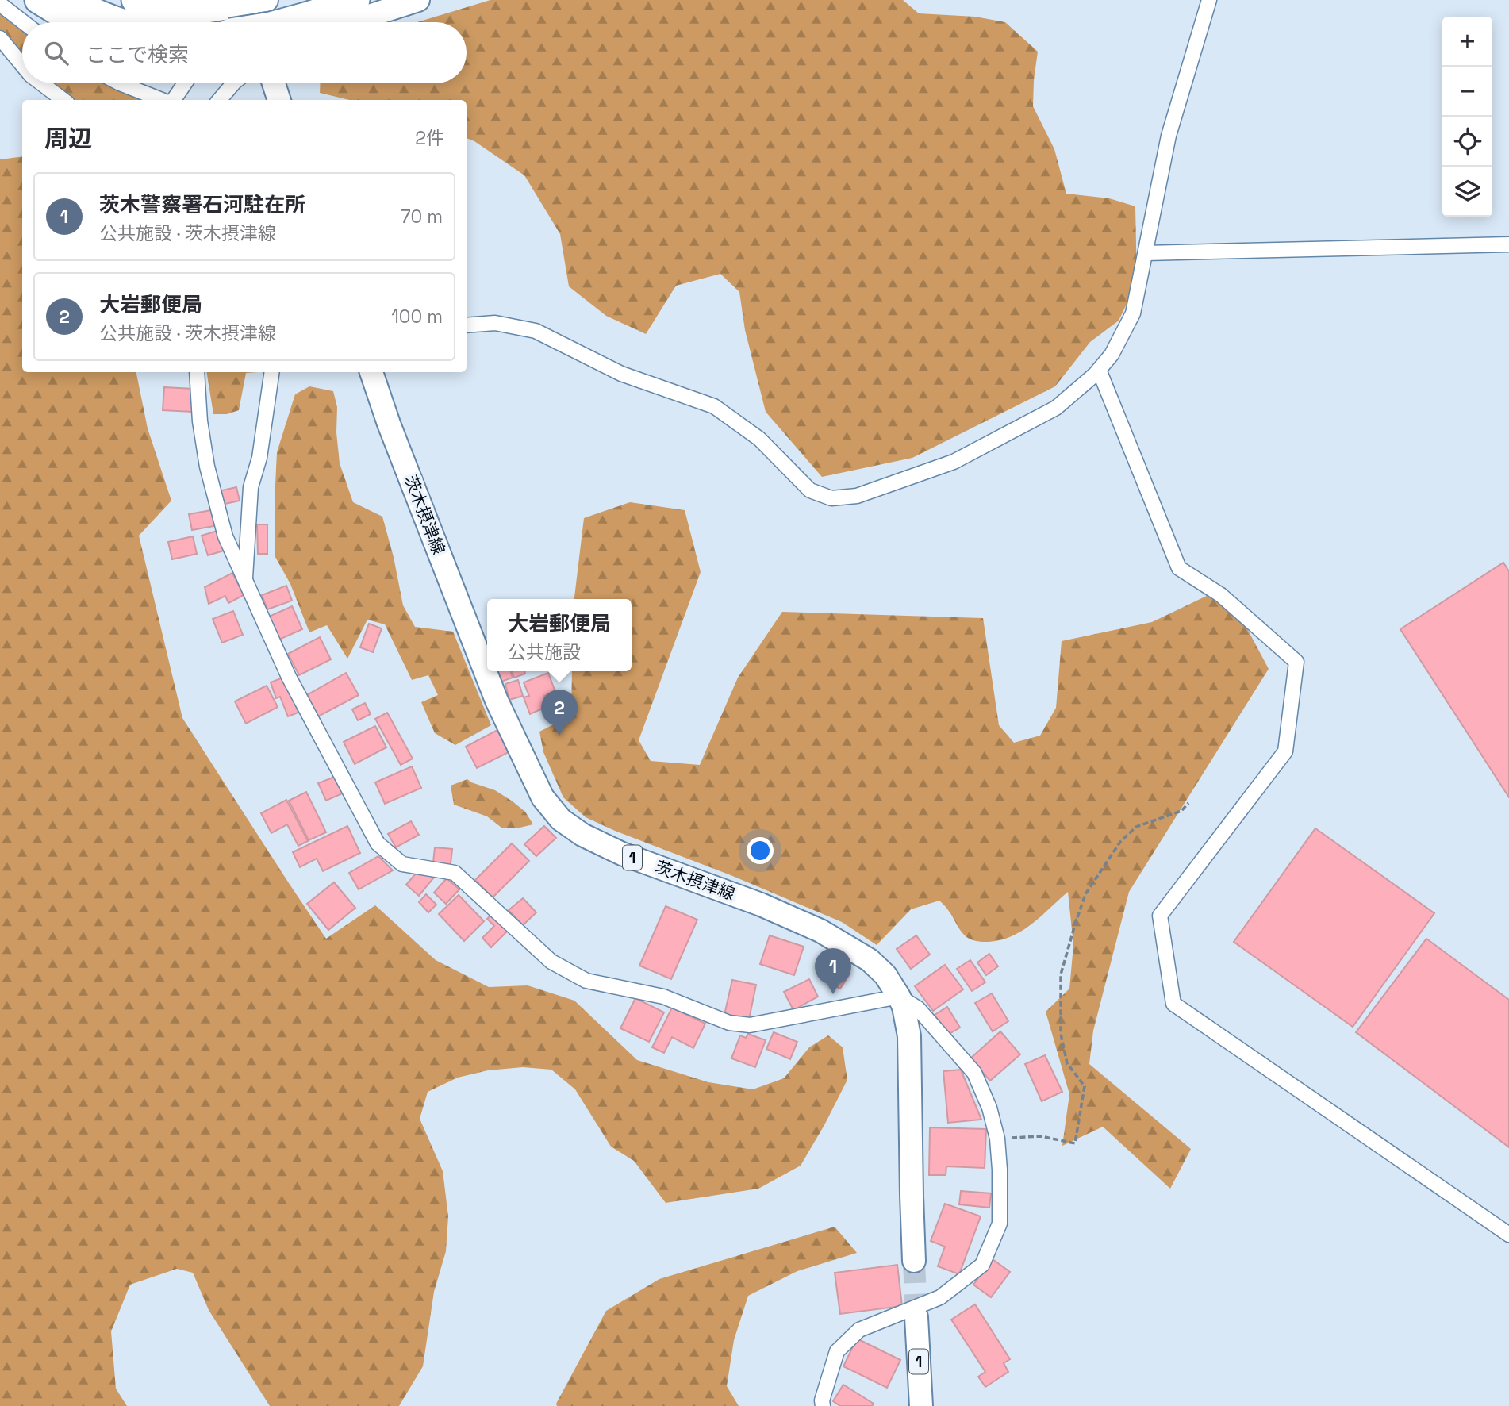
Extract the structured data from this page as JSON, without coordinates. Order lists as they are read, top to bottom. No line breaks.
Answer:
{"streets":{"main road":["茨木摂津線","1"]},"page":{"map_buttons":["+","−"],"search":"ここで検索","heading":["周辺","2件"],"list":[{"mark":"1","name":"茨木警察署石河駐在所","note":"公共施設 · 茨木摂津線","value":"70 m"},{"mark":"2","name":"大岩郵便局","note":"公共施設 · 茨木摂津線","value":"100 m"}],"popup":["大岩郵便局","公共施設"],"pins":["2","1"]}}
